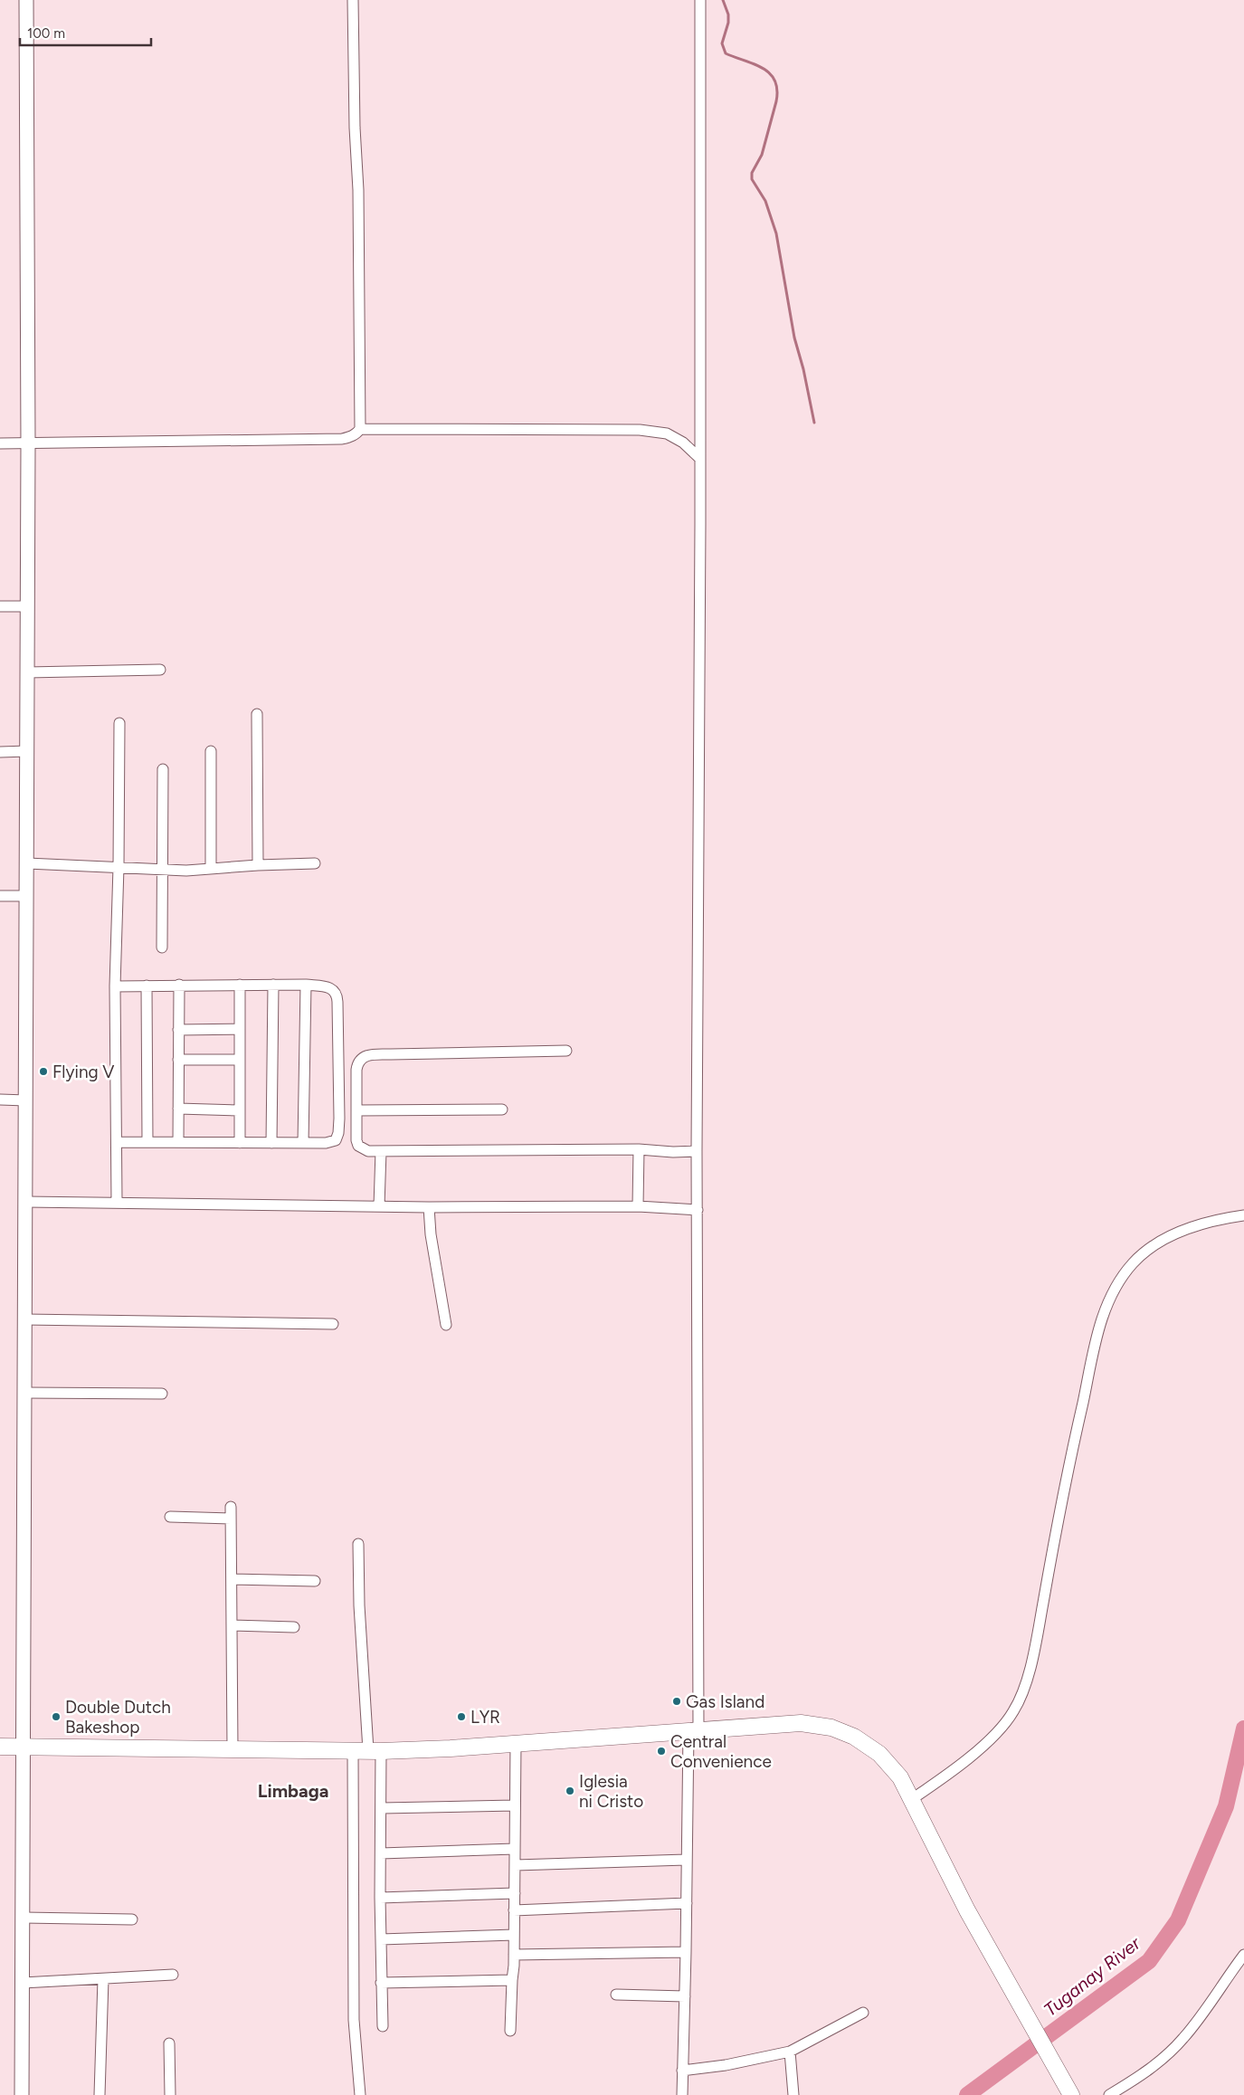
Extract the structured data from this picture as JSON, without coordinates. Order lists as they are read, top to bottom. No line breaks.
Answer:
{"districts":["Limbaga"],"water":["Tuganay River"],"places":["Flying V","Gas Island","Double Dutch Bakeshop","LYR","Central Convenience","Iglesia ni Cristo"],"scale_bar":"100 m"}
